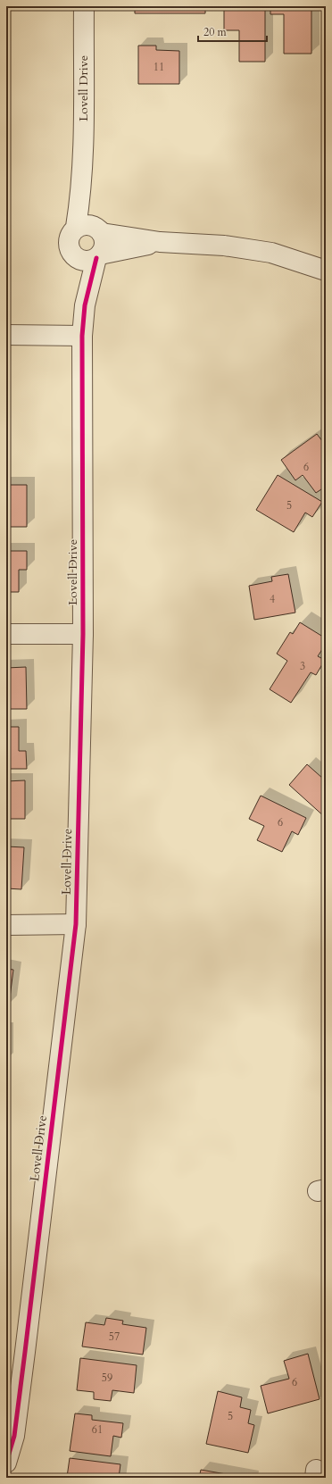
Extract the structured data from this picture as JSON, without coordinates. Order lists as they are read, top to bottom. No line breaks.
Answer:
{"streets":{"street":["Lovell Drive"]},"house_numbers":["11","6","5","4","3","6","57","59","6","5","61"],"scale_bar":"20 m"}
